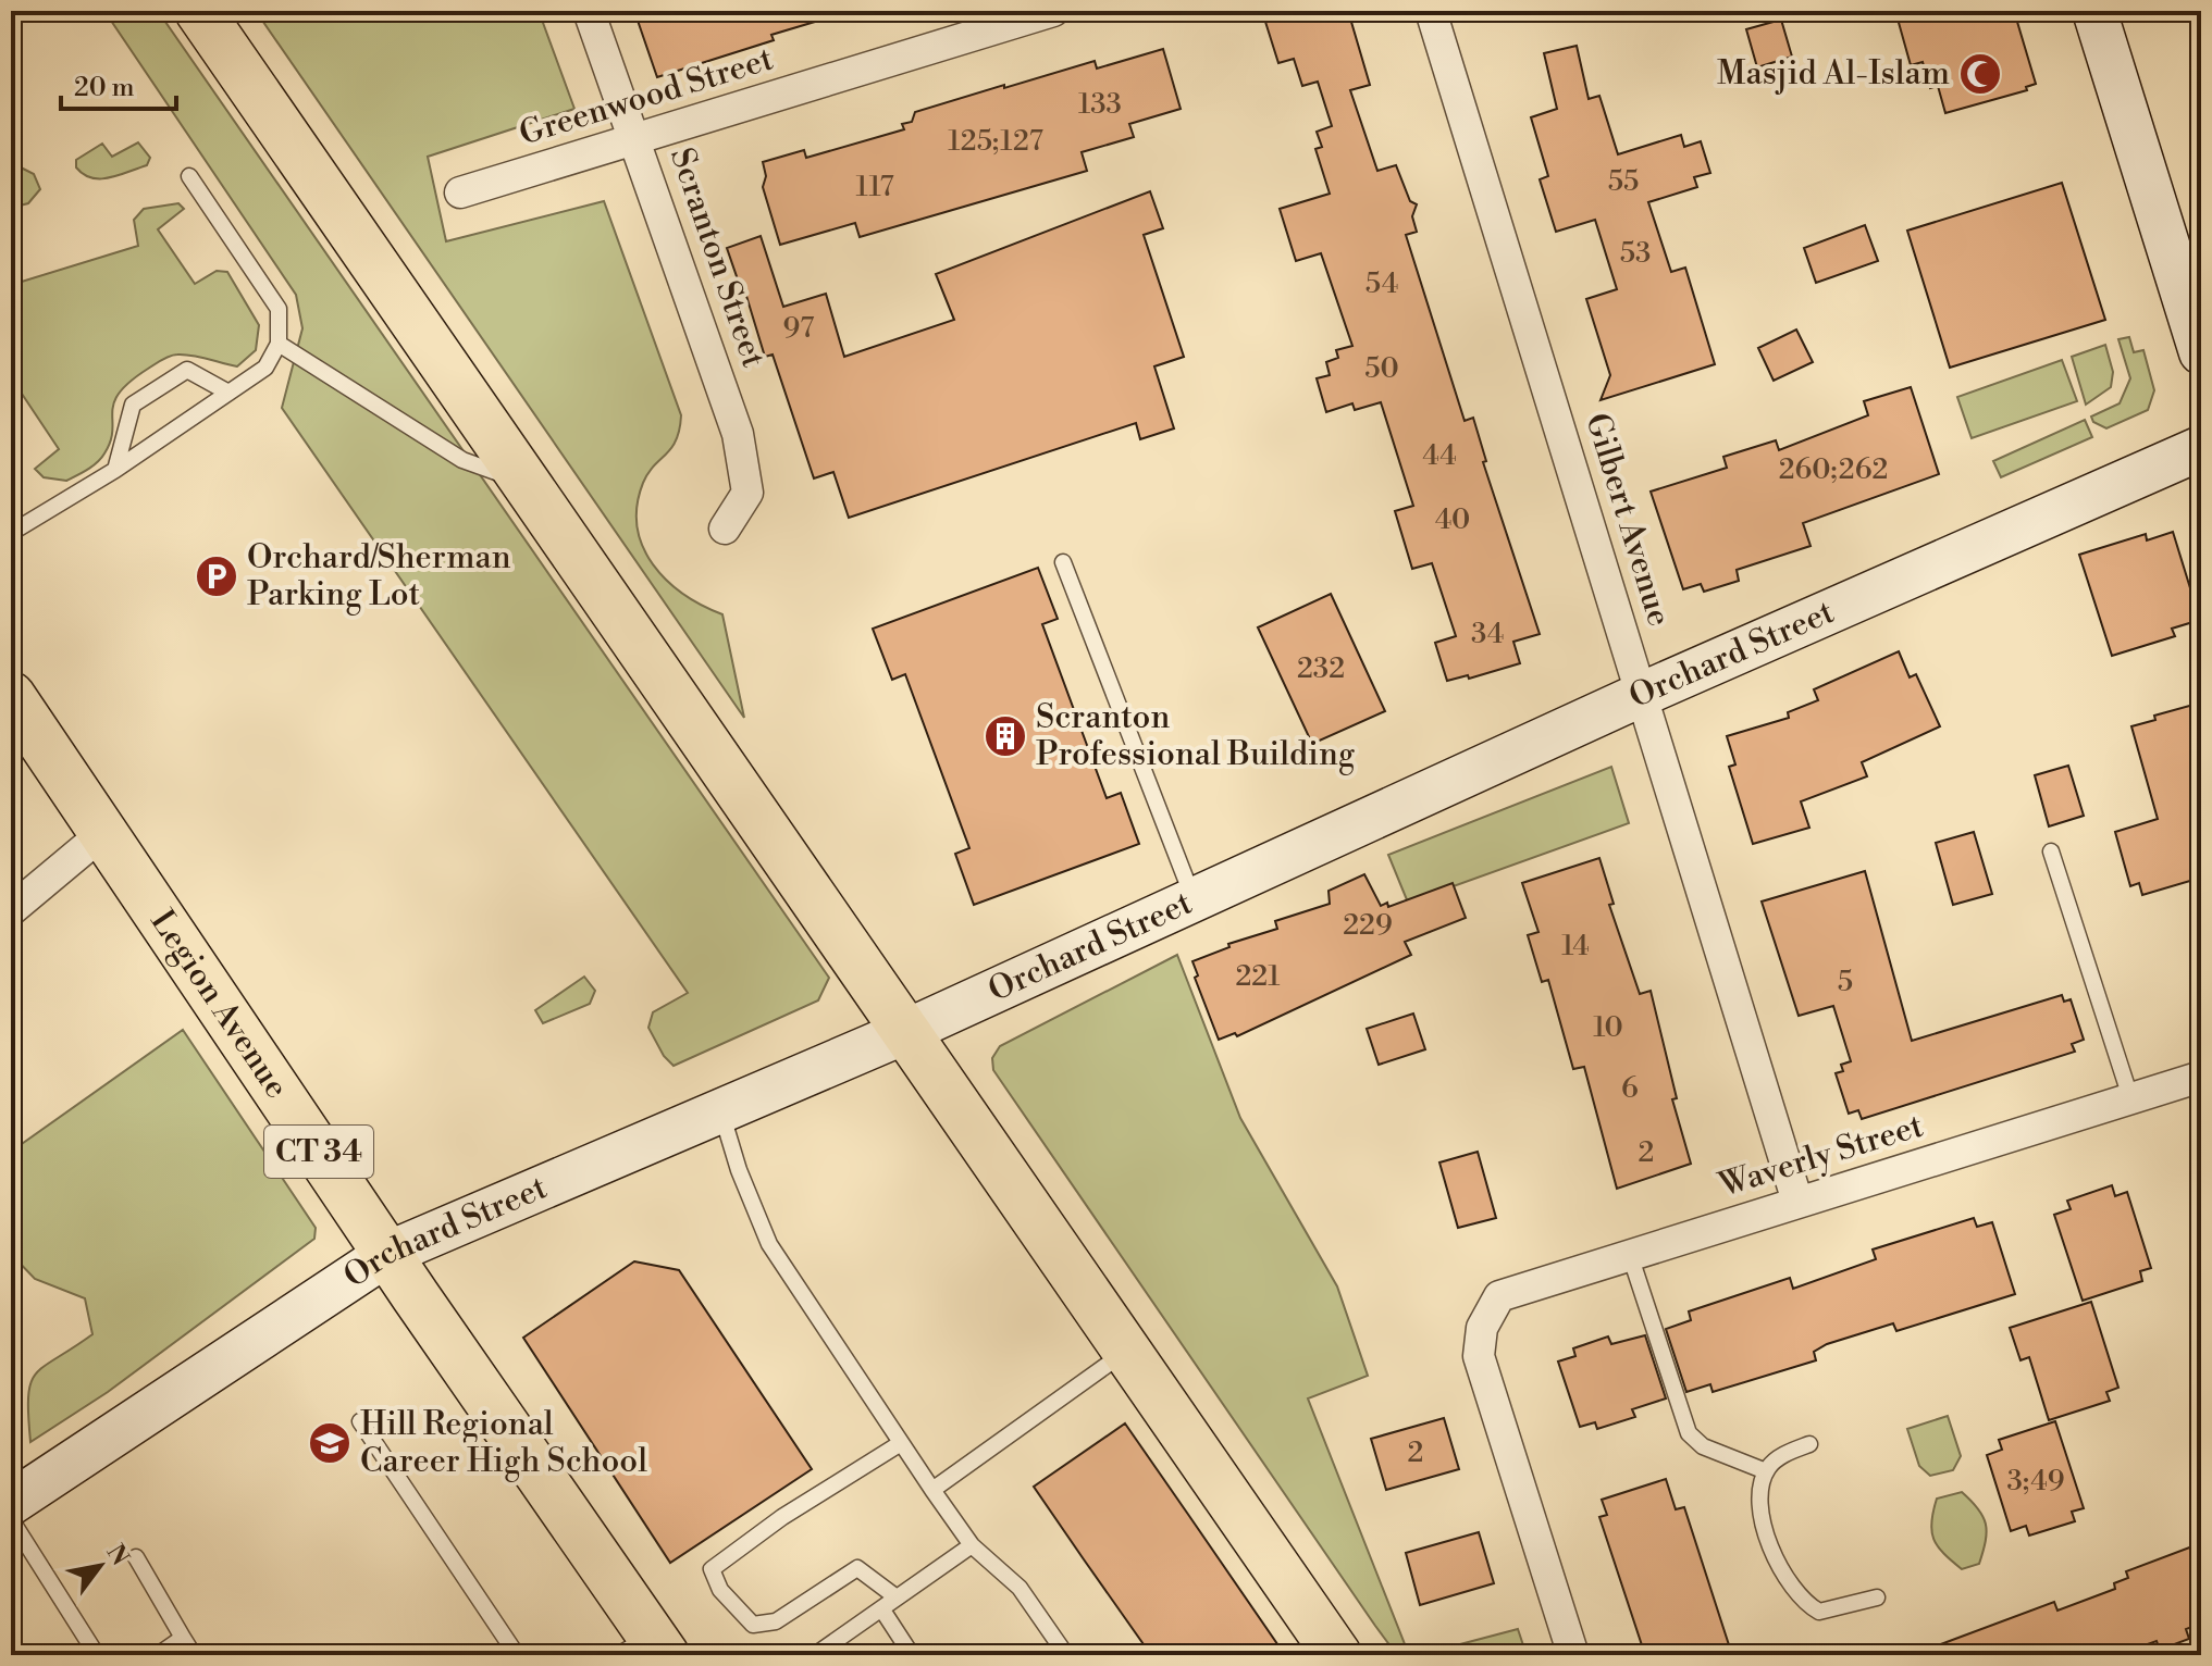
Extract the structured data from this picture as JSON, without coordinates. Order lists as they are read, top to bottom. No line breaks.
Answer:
{"streets":{"highway":["Legion Avenue","CT 34"],"main road":["Orchard Street"],"street":["Greenwood Street","Scranton Street","Gilbert Avenue","Waverly Street"]},"crossings":[["Greenwood Street","Scranton Street"],["Gilbert Avenue","Orchard Street"],["Gilbert Avenue","Waverly Street"],["Orchard Street","Legion Avenue"]],"places":{"mosque":["Masjid Al-Islam"],"parking":["Orchard/Sherman Parking Lot"],"building":["Scranton Professional Building"],"school or university":["Hill Regional Career High School"]},"house_numbers":["133","125;127","55","117","53","54","97","50","44","260;262","40","34","232","229","14","221","5","10","6","2","2","3;49"],"scale_bar":"20 m","north":"top right"}
